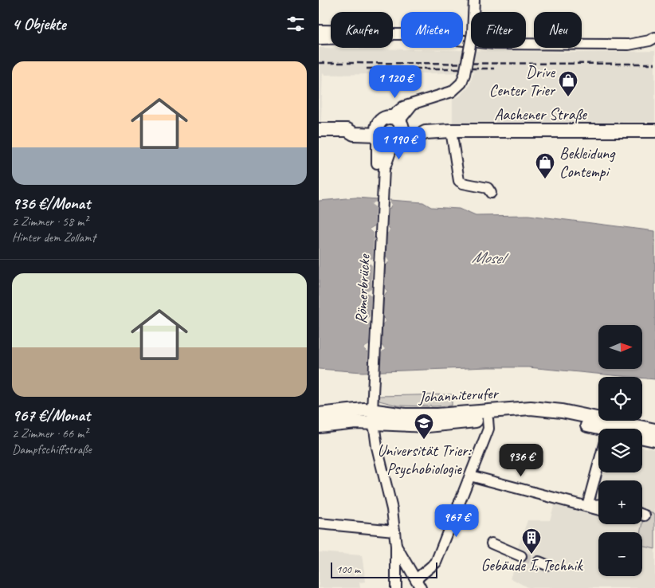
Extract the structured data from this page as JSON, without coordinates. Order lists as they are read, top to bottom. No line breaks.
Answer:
{"streets":{"main road":["Aachener Straße","Johanniterufer"],"street":["Römerbrücke"]},"crossings":[["Aachener Straße","Römerbrücke"],["Römerbrücke","Johanniterufer"]],"water":["Mosel"],"places":{"shop":["Drive Center Trier","Bekleidung Contempi"],"school or university":["Universität Trier: Psychobiologie"],"building":["Gebäude I, Technik"]},"scale_bar":"100 m","north":"right","page":{"heading":"4 Objekte","chip":["Kaufen","Mieten","Filter","Neu"],"list":[{"name":"936 €/Monat","note":"2 Zimmer · 58 m² · Hinter dem Zollamt"},{"name":"967 €/Monat","note":"2 Zimmer · 66 m² · Dampfschiffstraße"}],"price":["1 120 €","1 190 €","936 €","967 €"],"map_buttons":["+","−"],"scale":"100 m"}}
